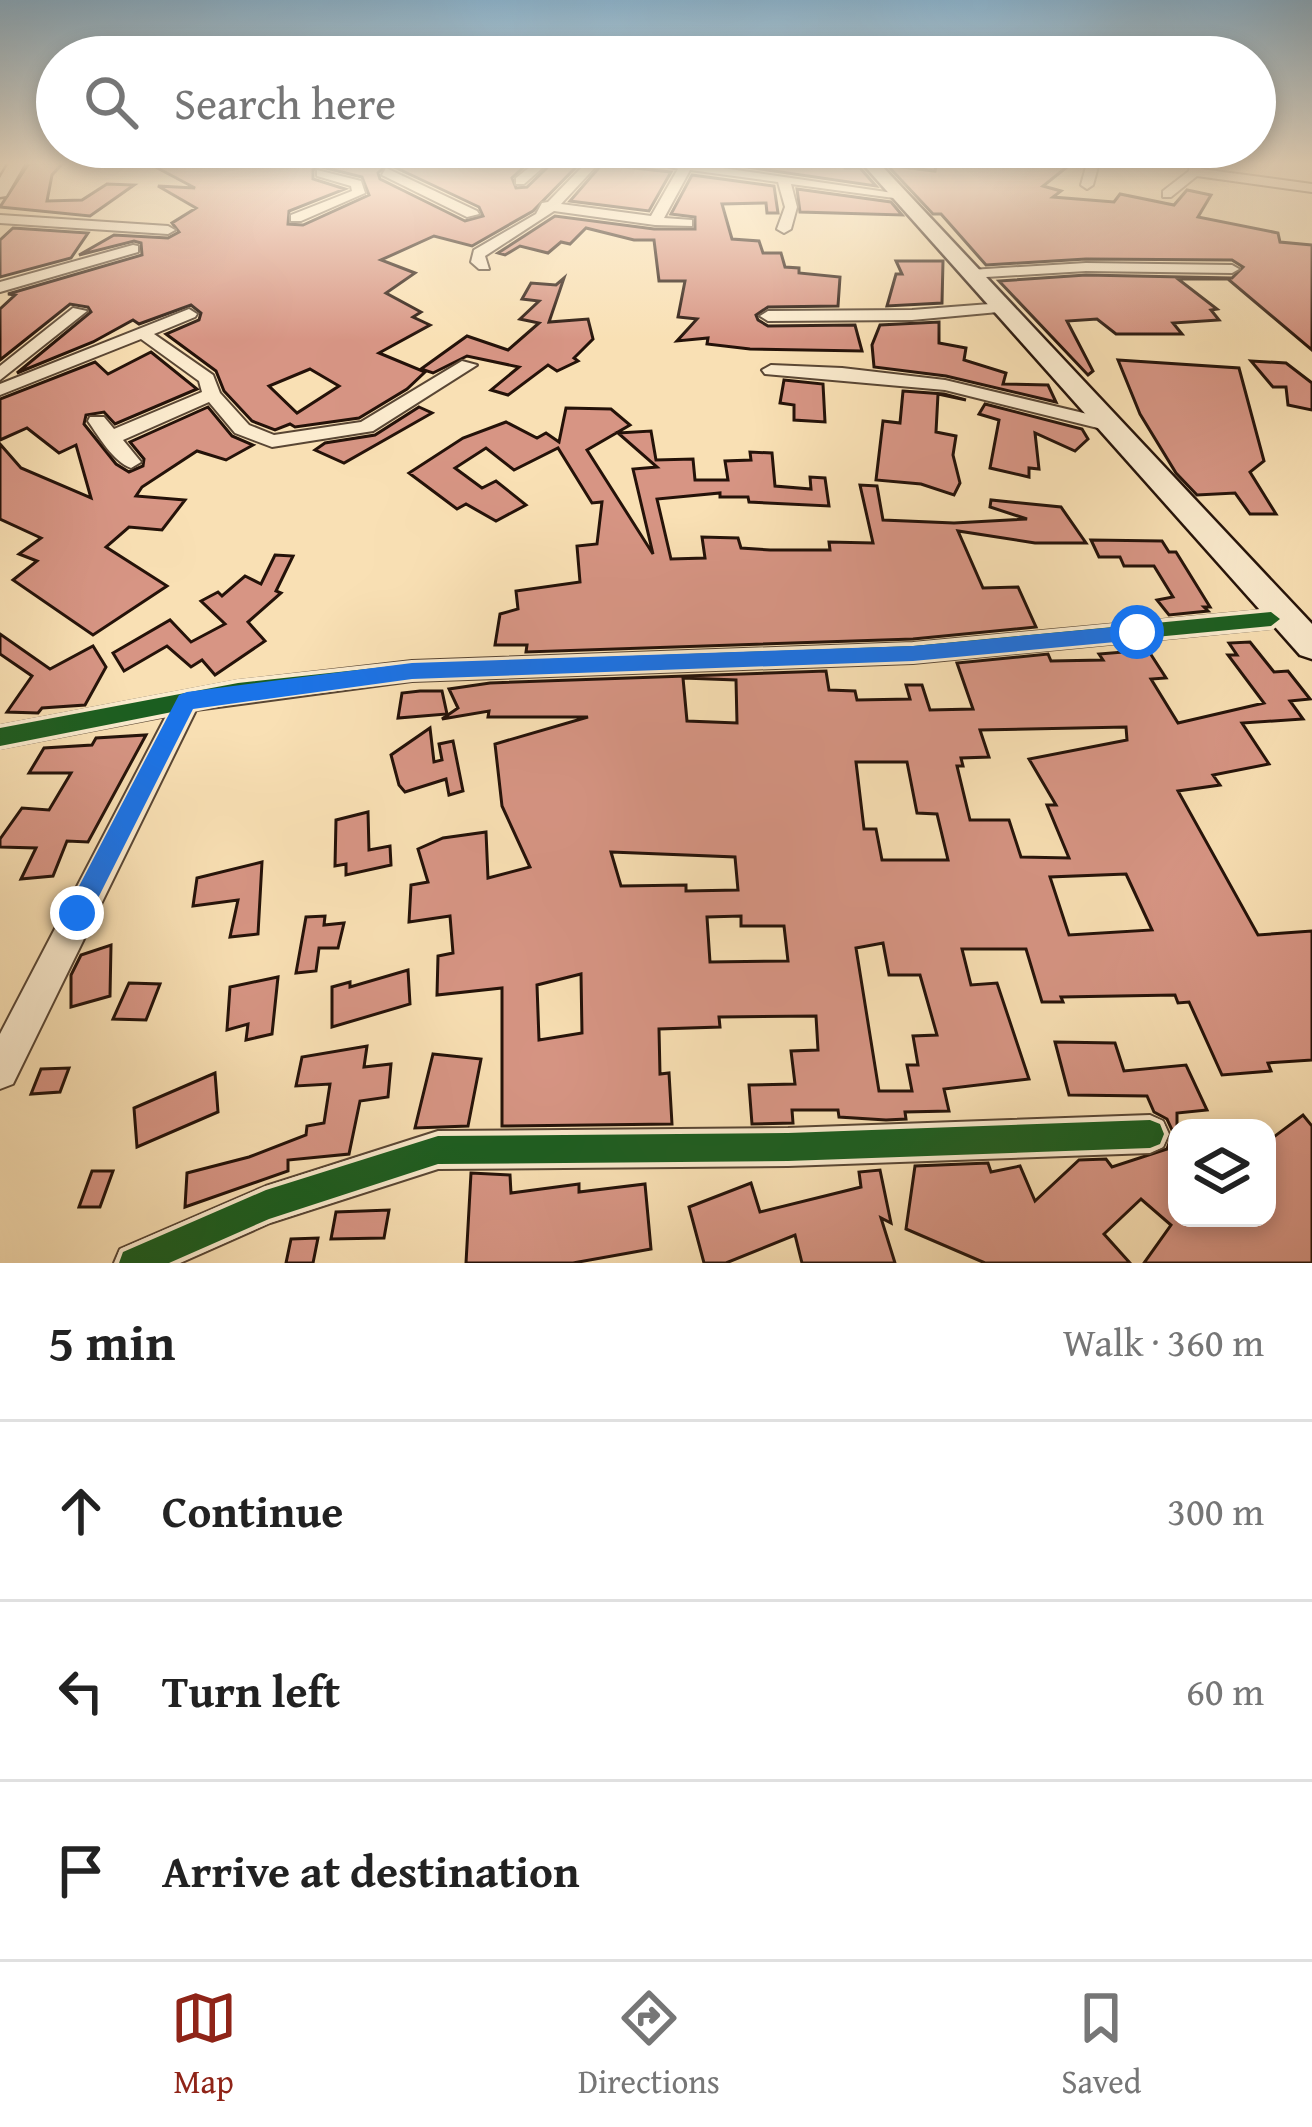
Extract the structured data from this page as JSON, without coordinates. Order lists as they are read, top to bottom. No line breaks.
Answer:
{"page":{"search":"Search here","heading":["5 min","Walk · 360 m"],"list":[["Continue","300 m"],["Turn left","60 m"],"Arrive at destination"],"nav":["Map","Directions","Saved"]}}
